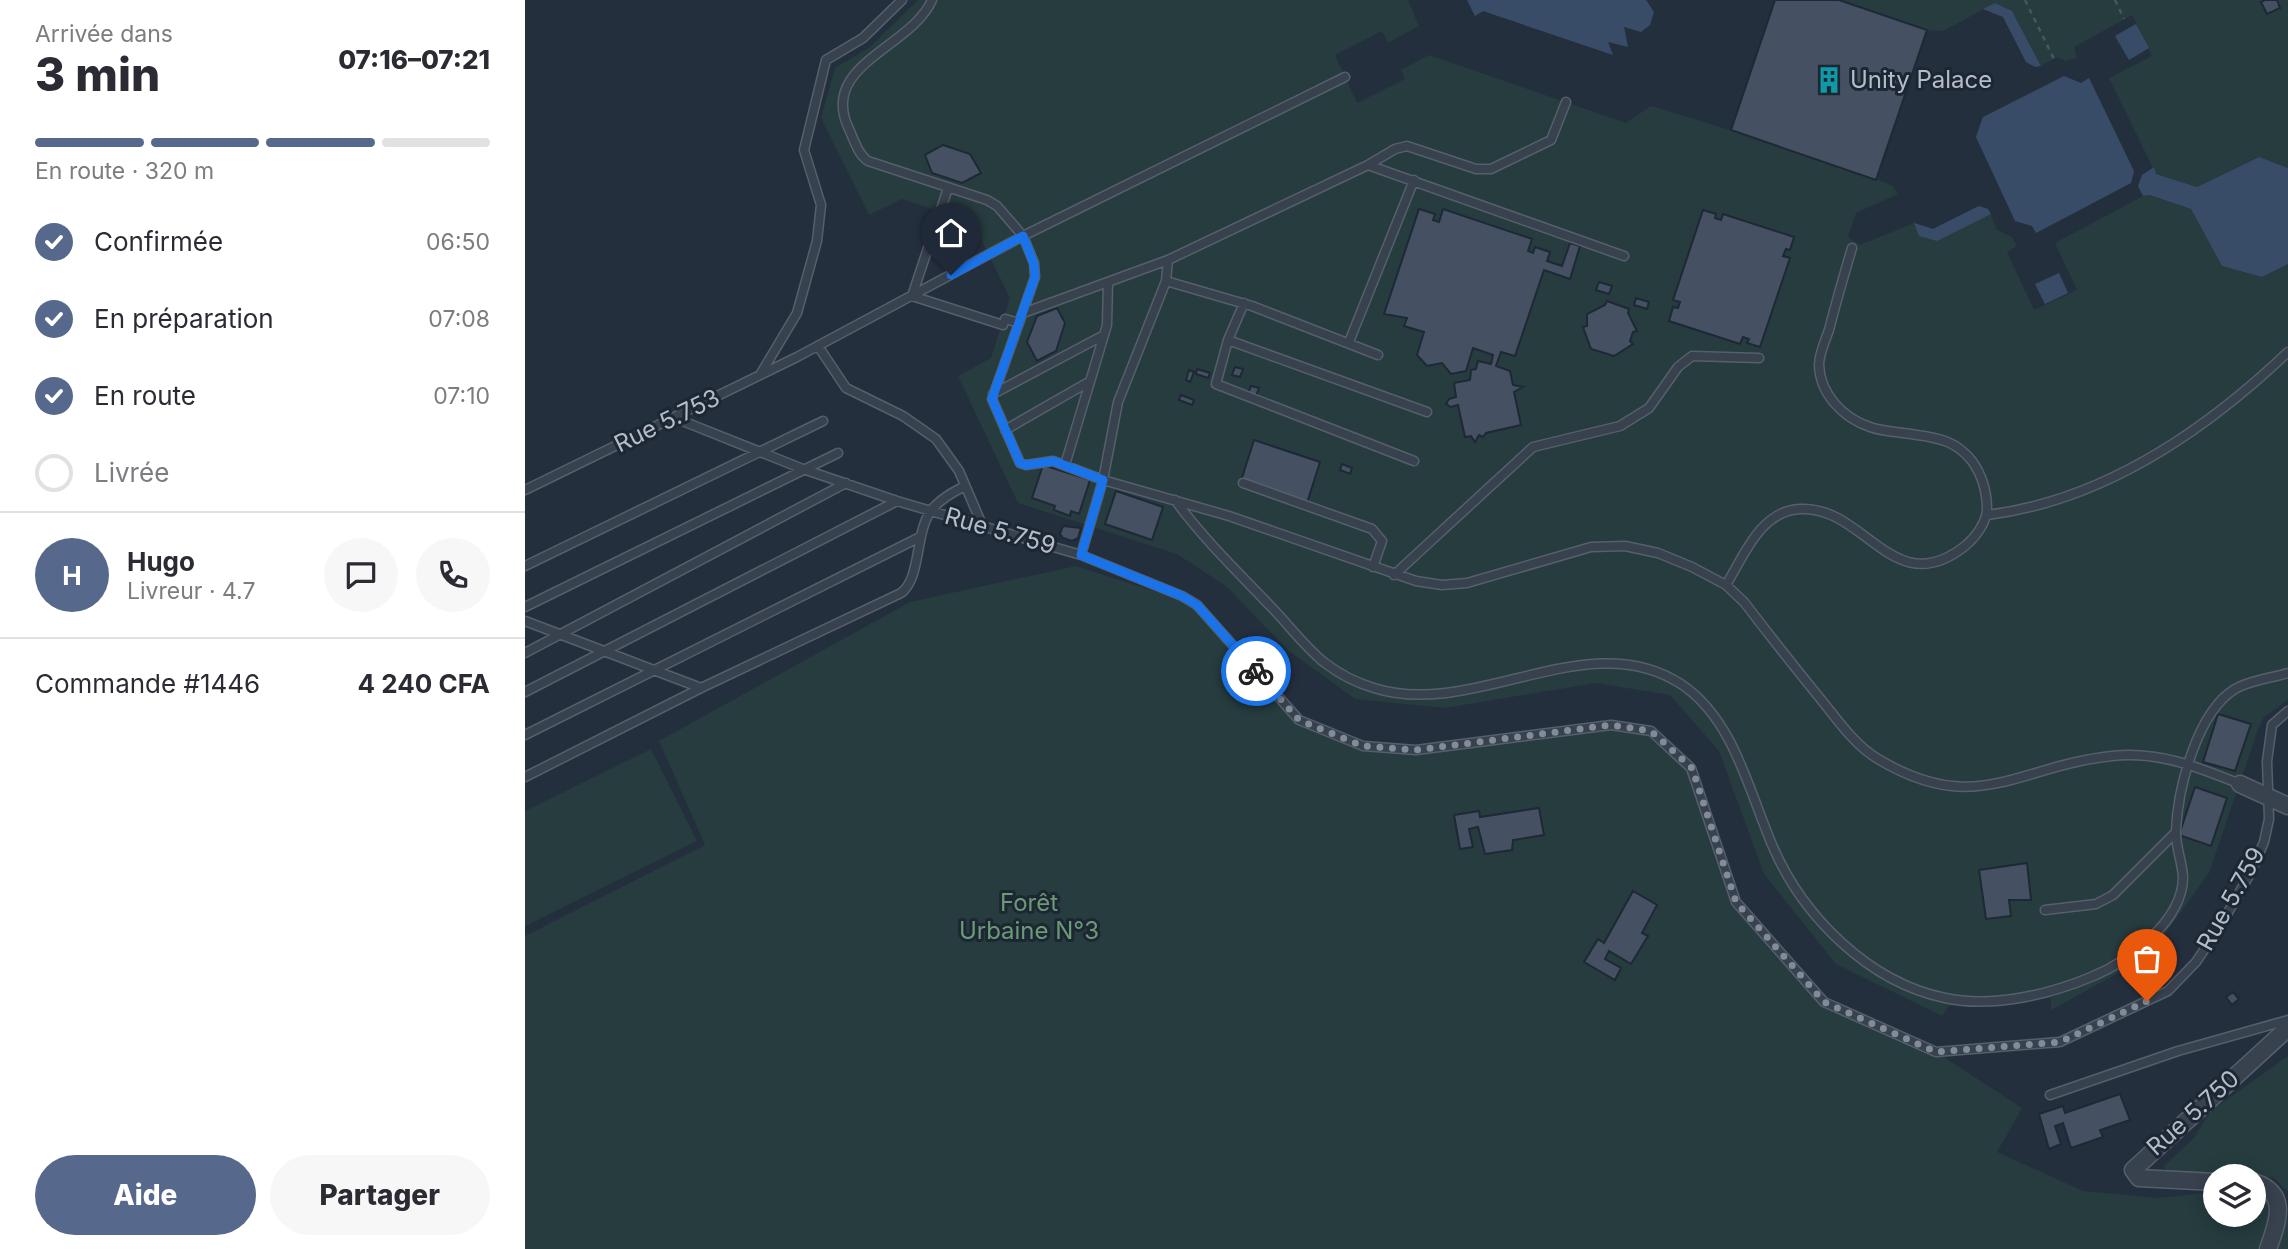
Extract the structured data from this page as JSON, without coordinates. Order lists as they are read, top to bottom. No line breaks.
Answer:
{"streets":{"street":["Rue 5.750"],"lane":["Rue 5.753","Rue 5.759"]},"crossings":[["Rue 5.753","Rue 5.759"]],"parks":["Forêt Urbaine N°3"],"places":{"building":["Unity Palace"]},"page":{"heading":["3 min","Arrivée dans","07:16–07:21"],"panel":["Hugo","Livreur · 4.7","Commande #1446","4 240 CFA"],"bar":"En route · 320 m","list":[["Confirmée","06:50"],["En préparation","07:08"],["En route","07:10"],"Livrée"],"round":"H","buttons":["Aide","Partager"]}}
